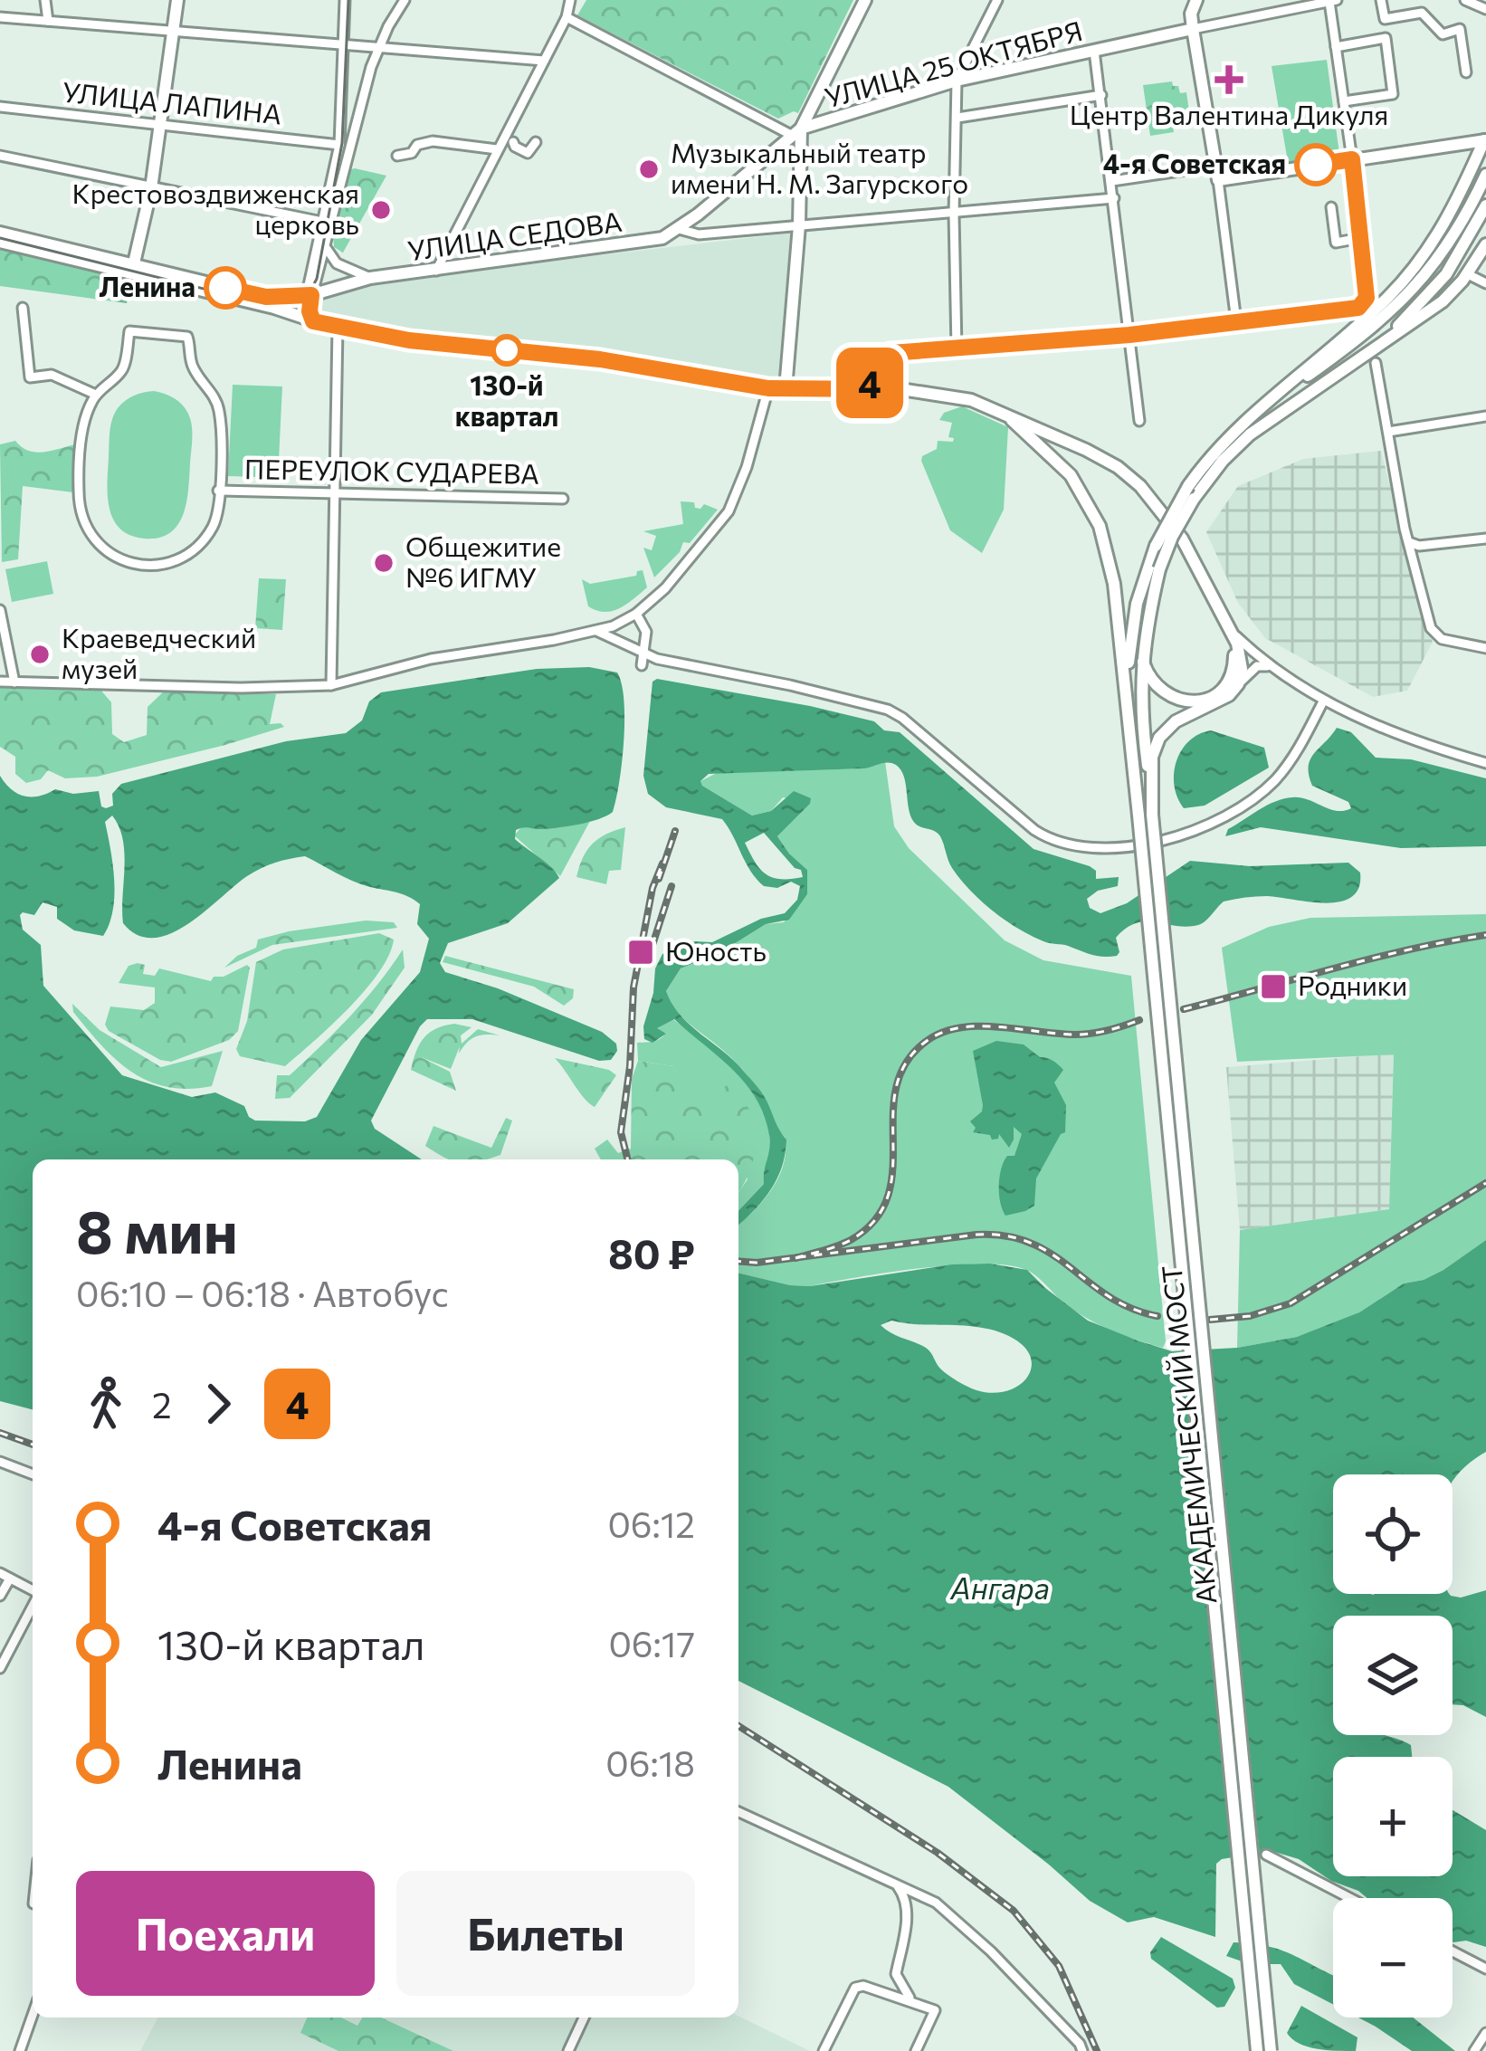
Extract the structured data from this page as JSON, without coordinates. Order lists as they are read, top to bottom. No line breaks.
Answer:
{"streets":{"main road":["УЛИЦА 25 ОКТЯБРЯ","УЛИЦА СЕДОВА","АКАДЕМИЧЕСКИЙ МОСТ"],"street":["УЛИЦА ЛАПИНА","ПЕРЕУЛОК СУДАРЕВА"]},"crossings":[["УЛИЦА 25 ОКТЯБРЯ","УЛИЦА СЕДОВА"]],"water":["Ангара"],"places":{"health":["Центр Валентина Дикуля"],"other":["4-я Советская","Музыкальный театр имени Н. М. Загурского","Крестовоздвиженская церковь","Ленина","130-й квартал","Общежитие №6 ИГМУ","Краеведческий музей"],"transit":["Юность","Родники"]},"lines":["bus line 4"],"page":{"on_map":"4","heading":["8 мин","06:10 – 06:18 · Автобус","80 ₽"],"legs":["2","4"],"list":[{"name":"4-я Советская","value":"06:12"},{"name":"130-й квартал","value":"06:17"},{"name":"Ленина","value":"06:18"}],"map_buttons":["+","−"],"buttons":["Поехали","Билеты"]}}
